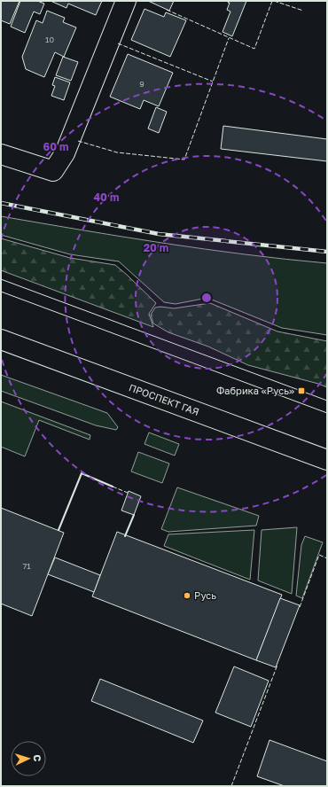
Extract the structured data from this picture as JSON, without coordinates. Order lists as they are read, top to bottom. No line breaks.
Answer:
{"streets":{"main road":["ПРОСПЕКТ ГАЯ"]},"places":{"transit":["Фабрика «Русь»"],"other":["Русь"]},"house_numbers":["10","9","71"],"north":"right","rings":["60 m","40 m","20 m"]}
